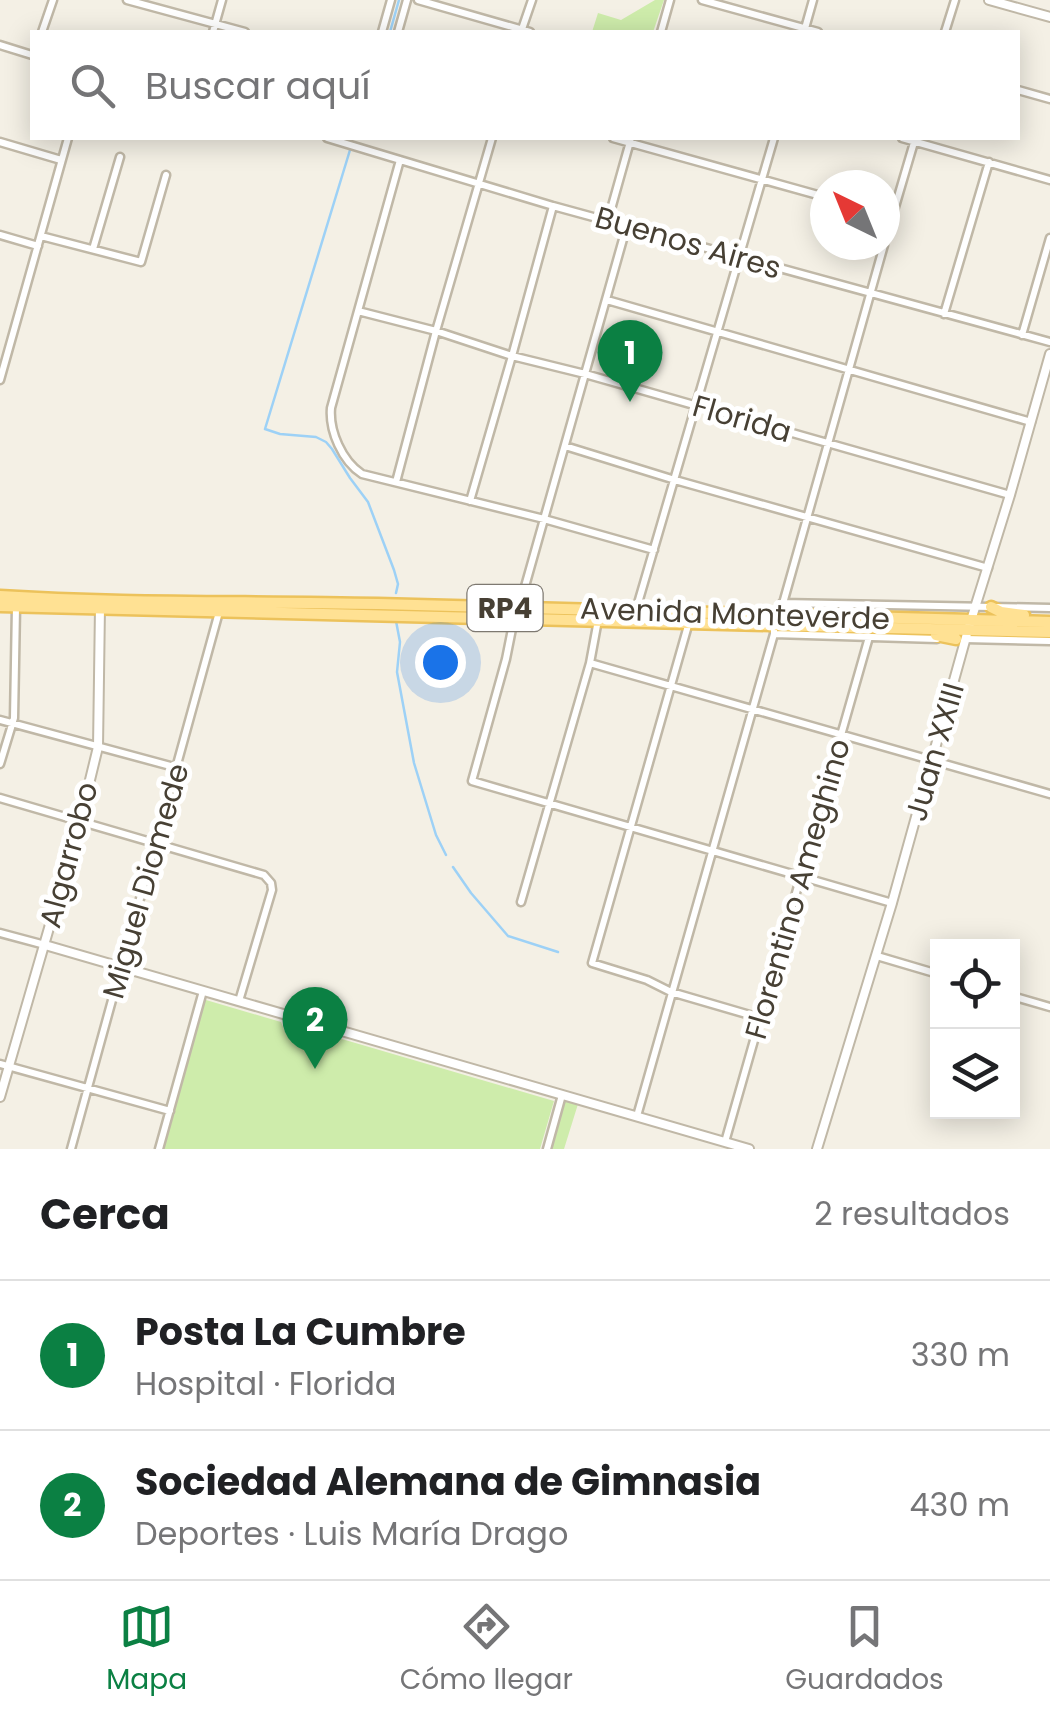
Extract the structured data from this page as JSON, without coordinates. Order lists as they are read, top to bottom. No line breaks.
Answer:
{"streets":{"main road":["RP4","Avenida Monteverde"],"street":["Buenos Aires","Florida","Juan XXIII","Algarrobo","Miguel Diomede","Florentino Ameghino"]},"crossings":[["Florida","Juan XXIII"],["Avenida Monteverde","Juan XXIII"],["Avenida Monteverde","Algarrobo"],["Avenida Monteverde","Miguel Diomede"]],"north":"top left","page":{"search":"Buscar aquí","pins":["1","2"],"heading":["Cerca","2 resultados"],"list":[{"mark":"1","name":"Posta La Cumbre","note":"Hospital · Florida","value":"330 m"},{"mark":"2","name":"Sociedad Alemana de Gimnasia","note":"Deportes · Luis María Drago","value":"430 m"}],"nav":["Mapa","Cómo llegar","Guardados"]}}
